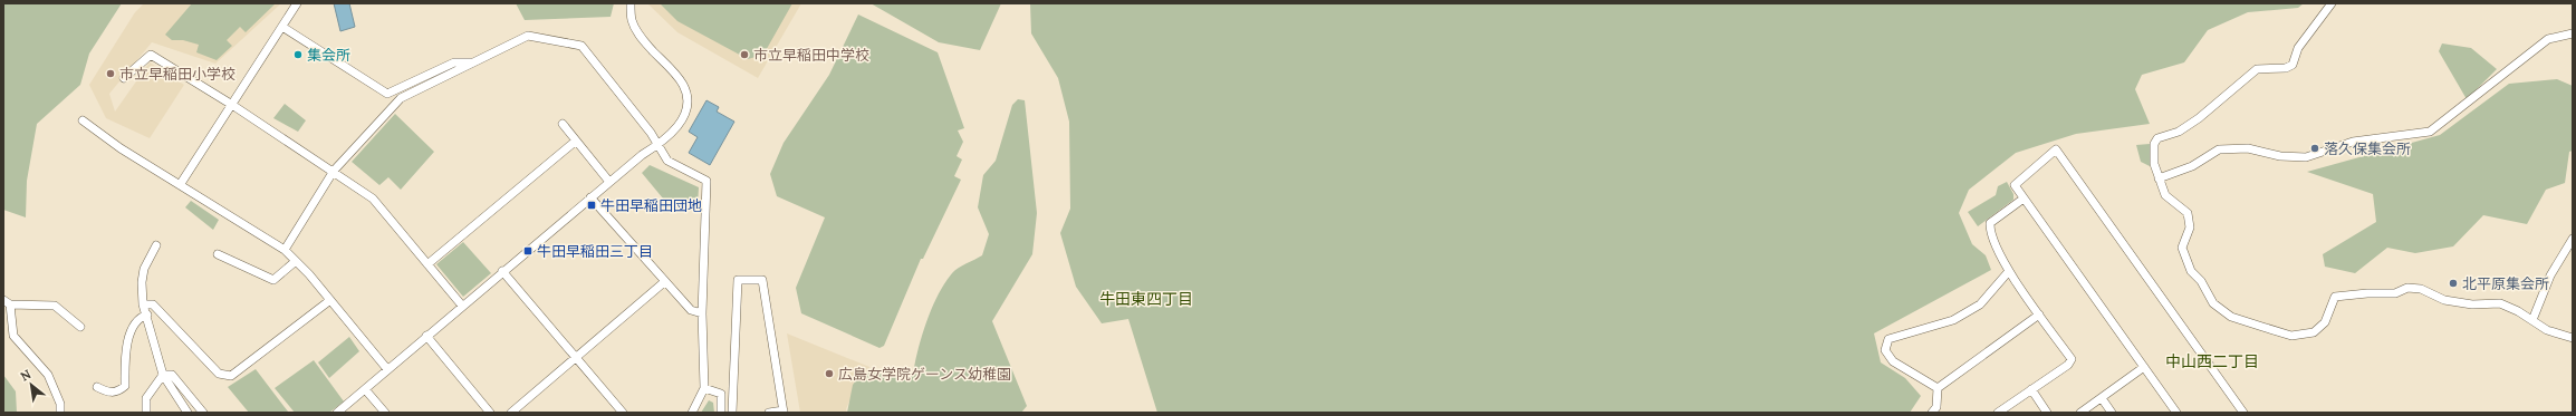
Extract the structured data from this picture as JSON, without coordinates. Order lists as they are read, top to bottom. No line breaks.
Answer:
{"districts":["牛田東四丁目","中山西二丁目"],"places":{"other":["集会所","市立早稲田中学校","市立早稲田小学校","落久保集会所","北平原集会所","広島女学院ゲーンス幼稚園"],"transit":["牛田早稲田団地","牛田早稲田三丁目"]},"north":"top left"}
